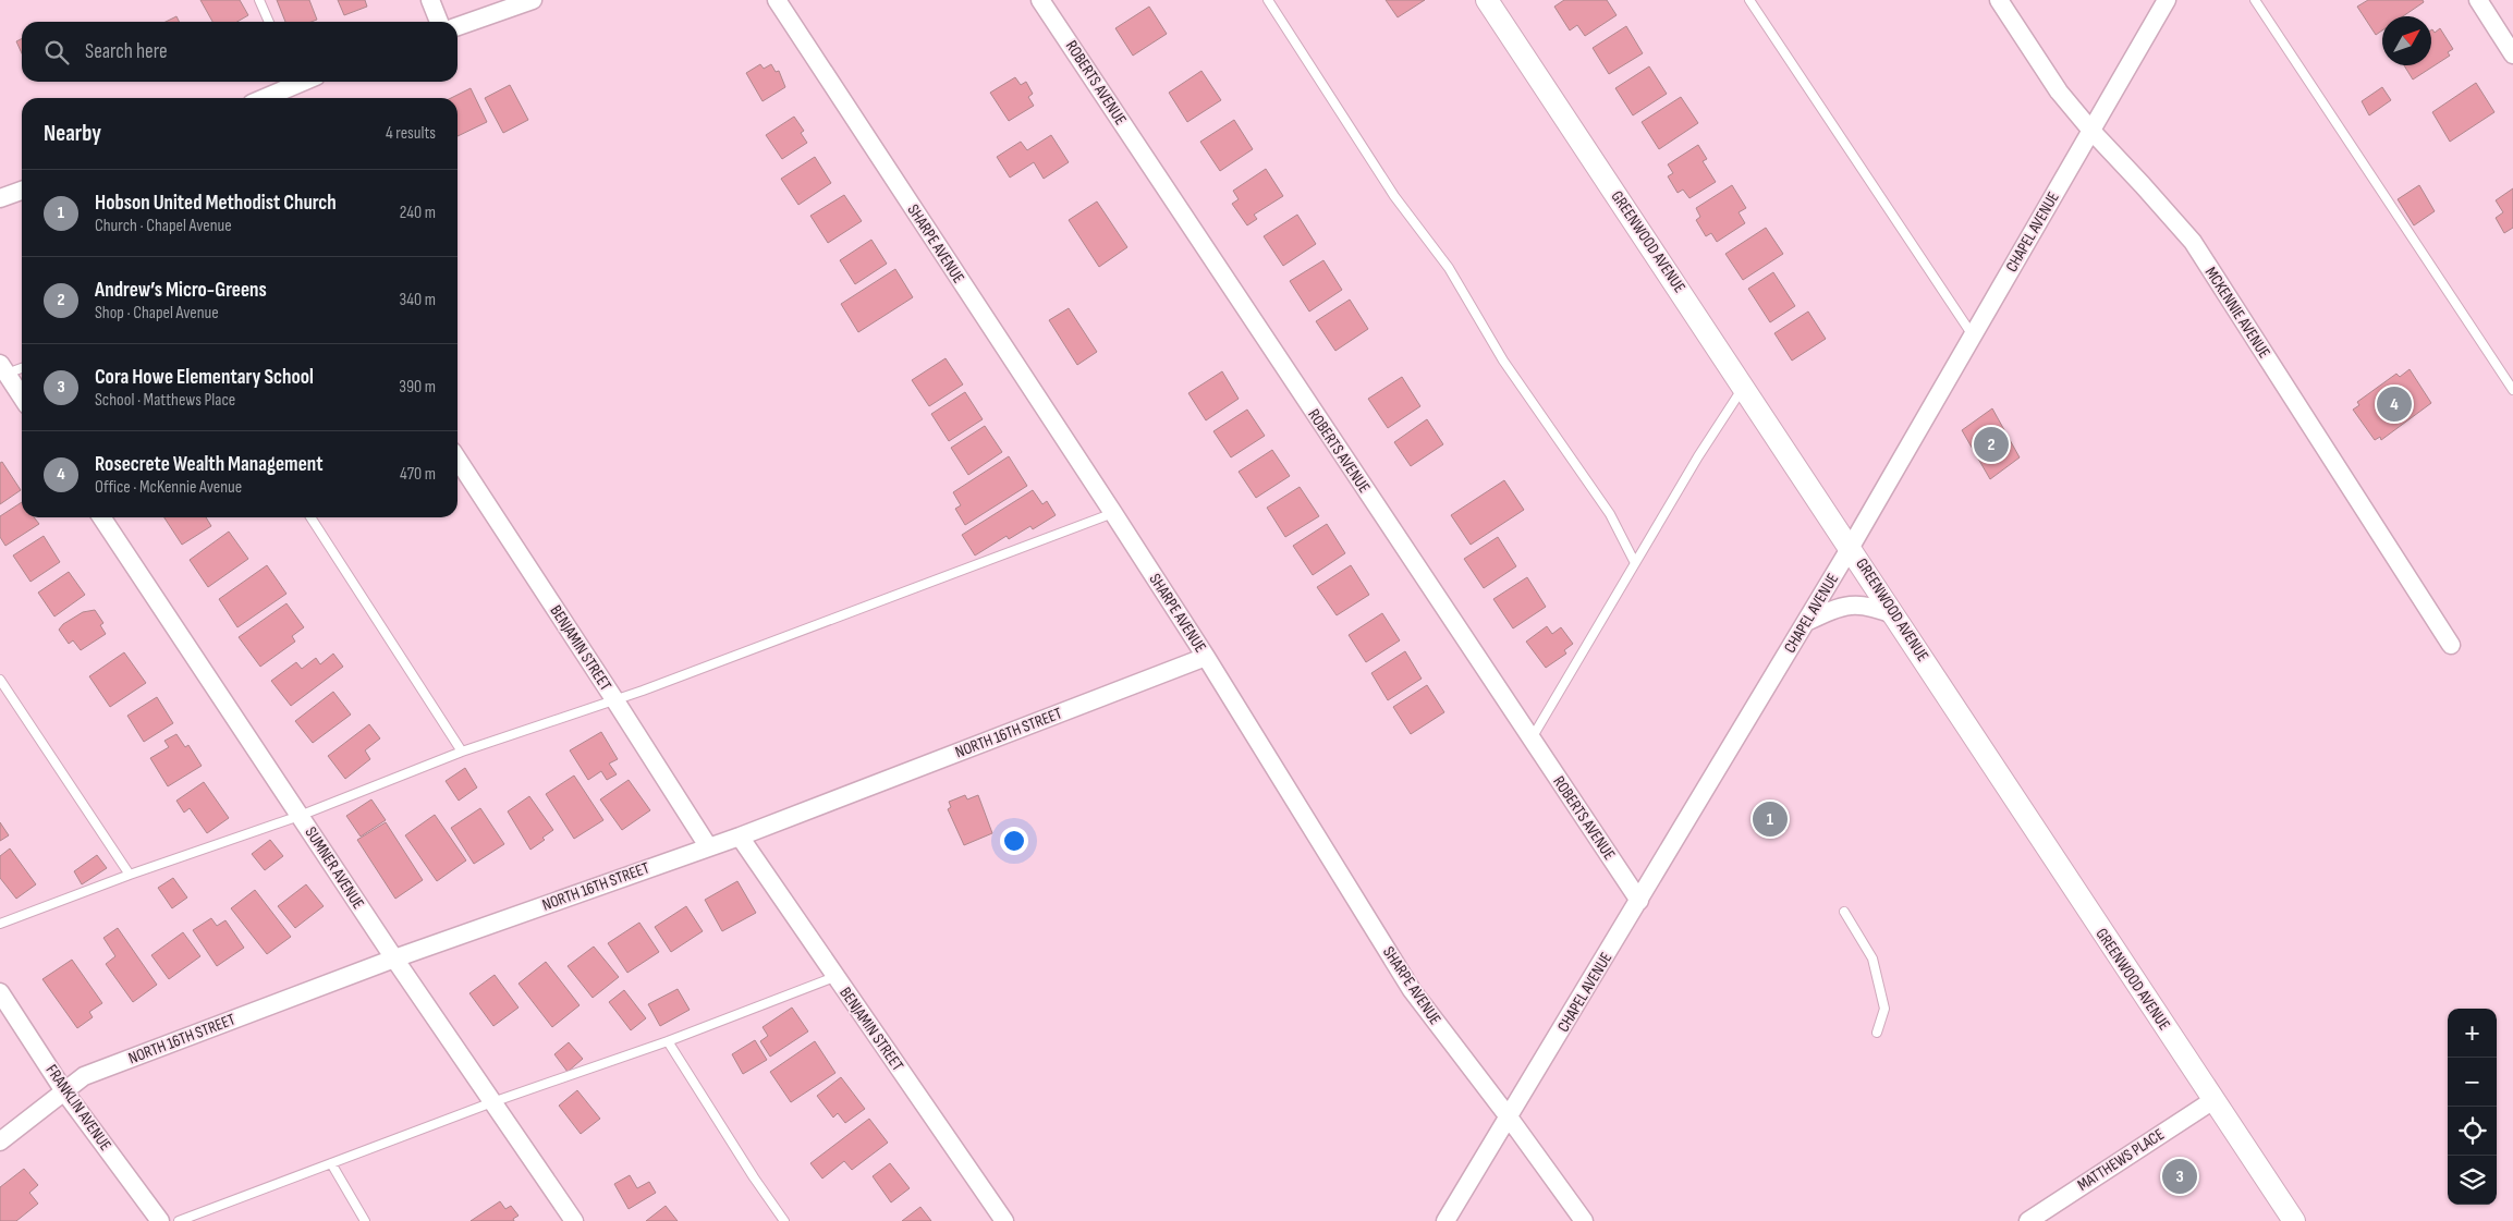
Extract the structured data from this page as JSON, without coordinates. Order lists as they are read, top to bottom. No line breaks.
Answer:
{"streets":{"street":["ROBERTS AVENUE","CHAPEL AVENUE","GREENWOOD AVENUE","SHARPE AVENUE","MCKENNIE AVENUE","BENJAMIN STREET","NORTH 16TH STREET","SUMNER AVENUE","FRANKLIN AVENUE","MATTHEWS PLACE"]},"crossings":[["ROBERTS AVENUE","CHAPEL AVENUE"],["CHAPEL AVENUE","GREENWOOD AVENUE"],["CHAPEL AVENUE","SHARPE AVENUE"],["CHAPEL AVENUE","MCKENNIE AVENUE"],["GREENWOOD AVENUE","MATTHEWS PLACE"],["SHARPE AVENUE","NORTH 16TH STREET"],["BENJAMIN STREET","NORTH 16TH STREET"],["NORTH 16TH STREET","SUMNER AVENUE"],["NORTH 16TH STREET","FRANKLIN AVENUE"]],"north":"top right","page":{"search":"Search here","heading":["Nearby","4 results"],"list":[{"mark":"1","name":"Hobson United Methodist Church","note":"Church · Chapel Avenue","value":"240 m"},{"mark":"2","name":"Andrew’s Micro-Greens","note":"Shop · Chapel Avenue","value":"340 m"},{"mark":"3","name":"Cora Howe Elementary School","note":"School · Matthews Place","value":"390 m"},{"mark":"4","name":"Rosecrete Wealth Management","note":"Office · McKennie Avenue","value":"470 m"}],"pins":["4","2","1","3"],"map_buttons":["+","−"]}}
